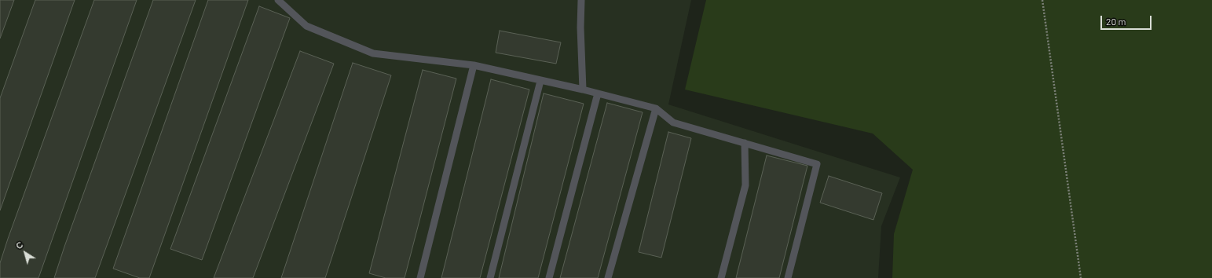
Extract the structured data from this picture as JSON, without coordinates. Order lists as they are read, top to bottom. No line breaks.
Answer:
{"scale_bar":"20 m","north":"top left"}
